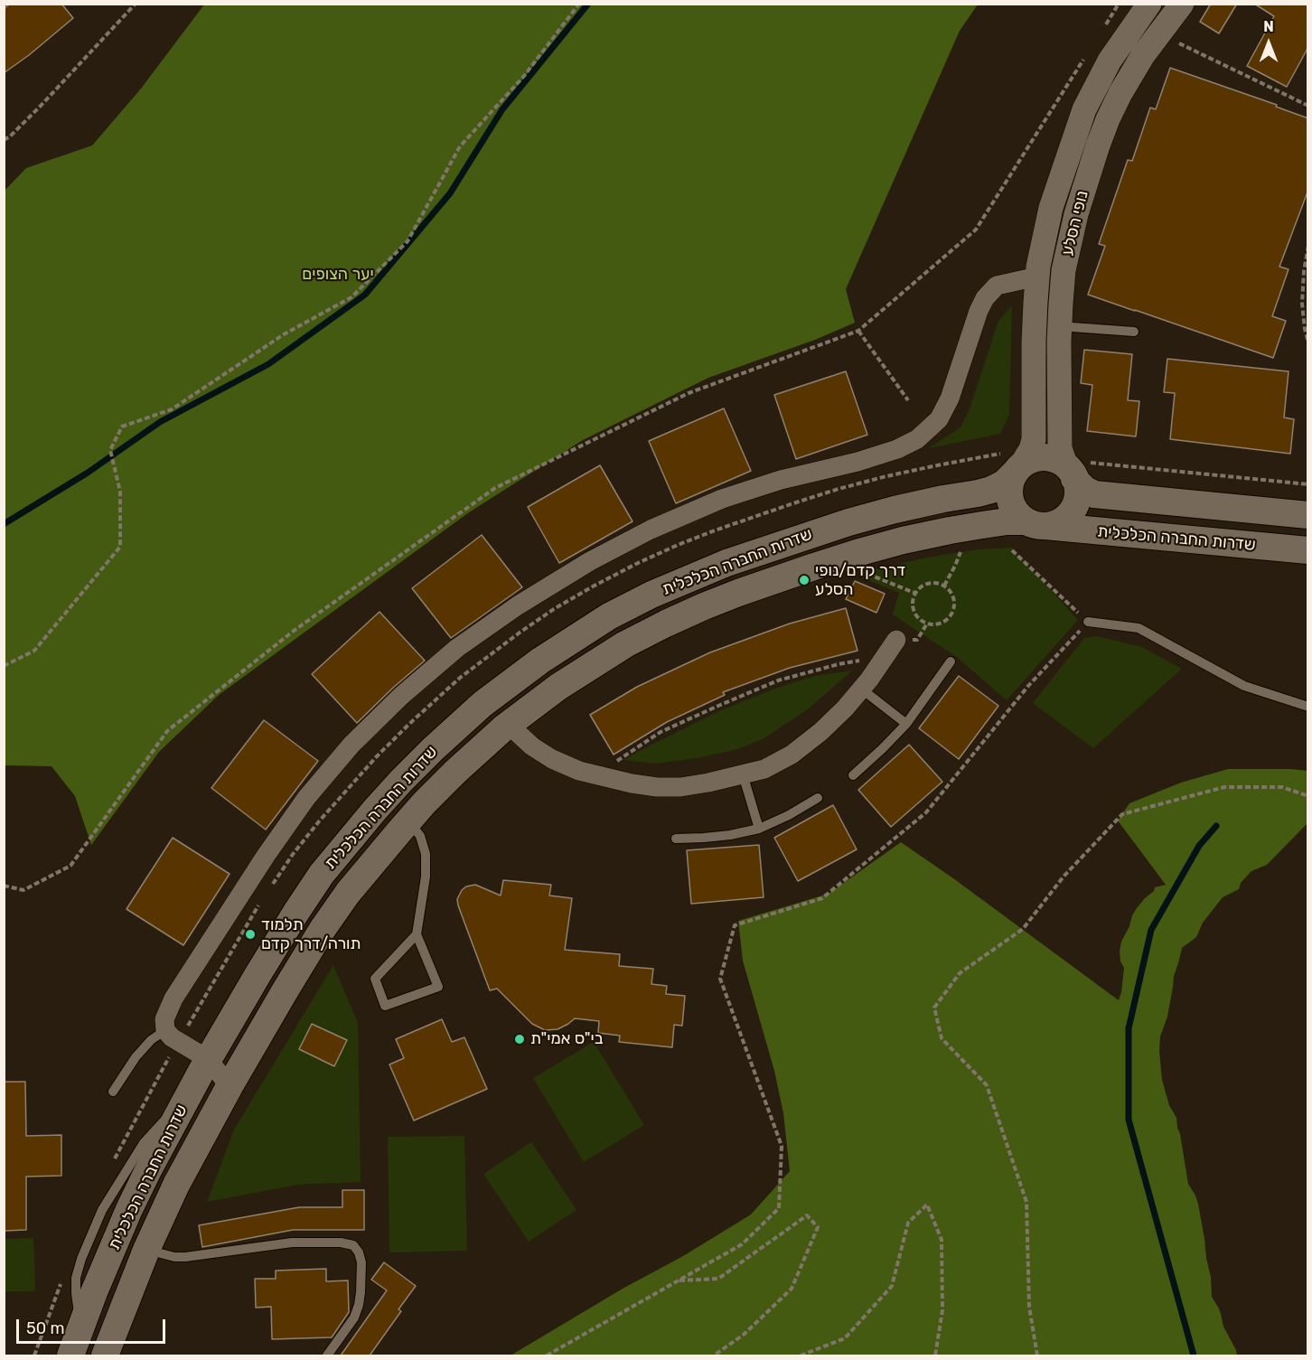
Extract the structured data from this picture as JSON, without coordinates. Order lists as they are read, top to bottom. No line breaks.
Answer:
{"streets":{"main road":["שדרות החברה הכלכלית"],"street":["נופי הסלע"]},"crossings":[["נופי הסלע","שדרות החברה הכלכלית"]],"parks":["יער הצופים"],"places":["דרך קדם/נופי הסלע","תלמוד תורה/דרך קדם","בי\"ס אמי\"ת"],"scale_bar":"50 m","north":"top"}
